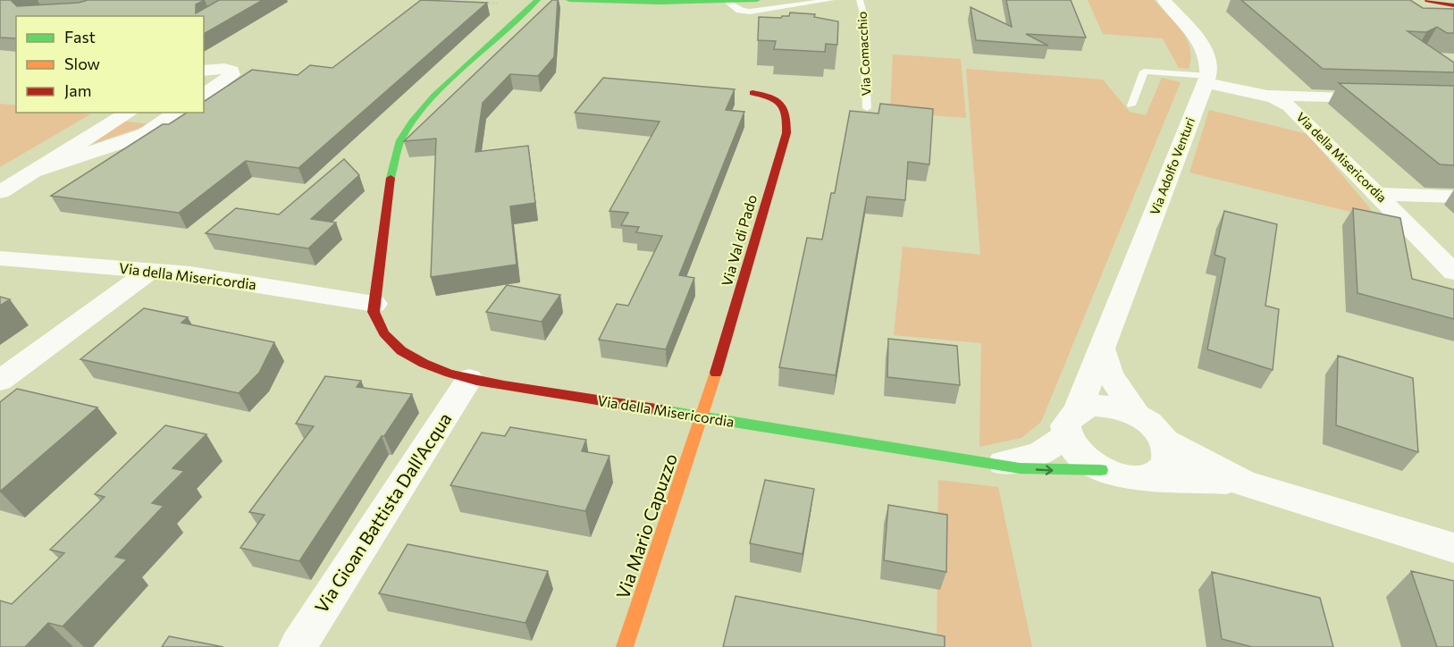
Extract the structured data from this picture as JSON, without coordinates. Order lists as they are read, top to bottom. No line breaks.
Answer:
{"streets":{"street":["Via della Misericordia","Via Adolfo Venturi","Via Val di Pado","Via Gioan Battista Dall'Acqua","Via Mario Capuzzo"],"lane":["Via Comacchio"]},"crossings":[["Via della Misericordia","Via Adolfo Venturi"],["Via della Misericordia","Via Val di Pado"],["Via della Misericordia","Via Gioan Battista Dall'Acqua"],["Via della Misericordia","Via Mario Capuzzo"],["Via Val di Pado","Via Mario Capuzzo"]],"legend":["Fast","Slow","Jam"]}
